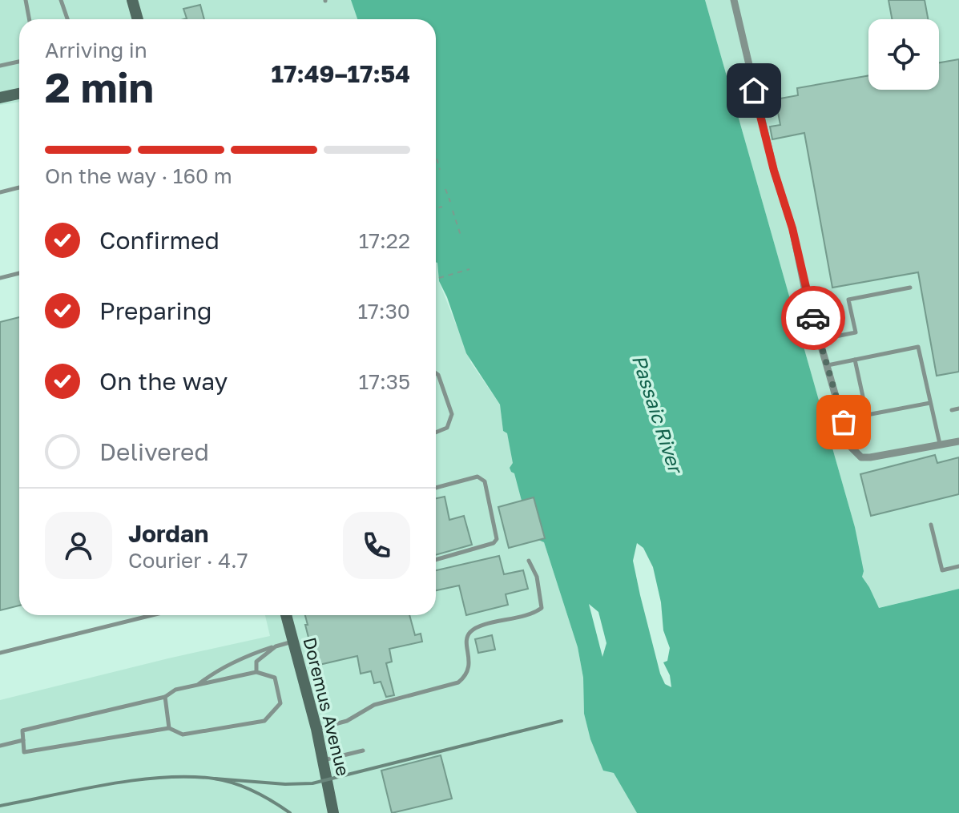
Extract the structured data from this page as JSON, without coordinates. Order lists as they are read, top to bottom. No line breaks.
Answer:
{"streets":{"main road":["Doremus Avenue"]},"water":["Passaic River"],"page":{"heading":["2 min","Arriving in","17:49–17:54"],"panel":["Jordan","Courier · 4.7"],"bar":"On the way · 160 m","list":[["Confirmed","17:22"],["Preparing","17:30"],["On the way","17:35"],"Delivered"]}}
